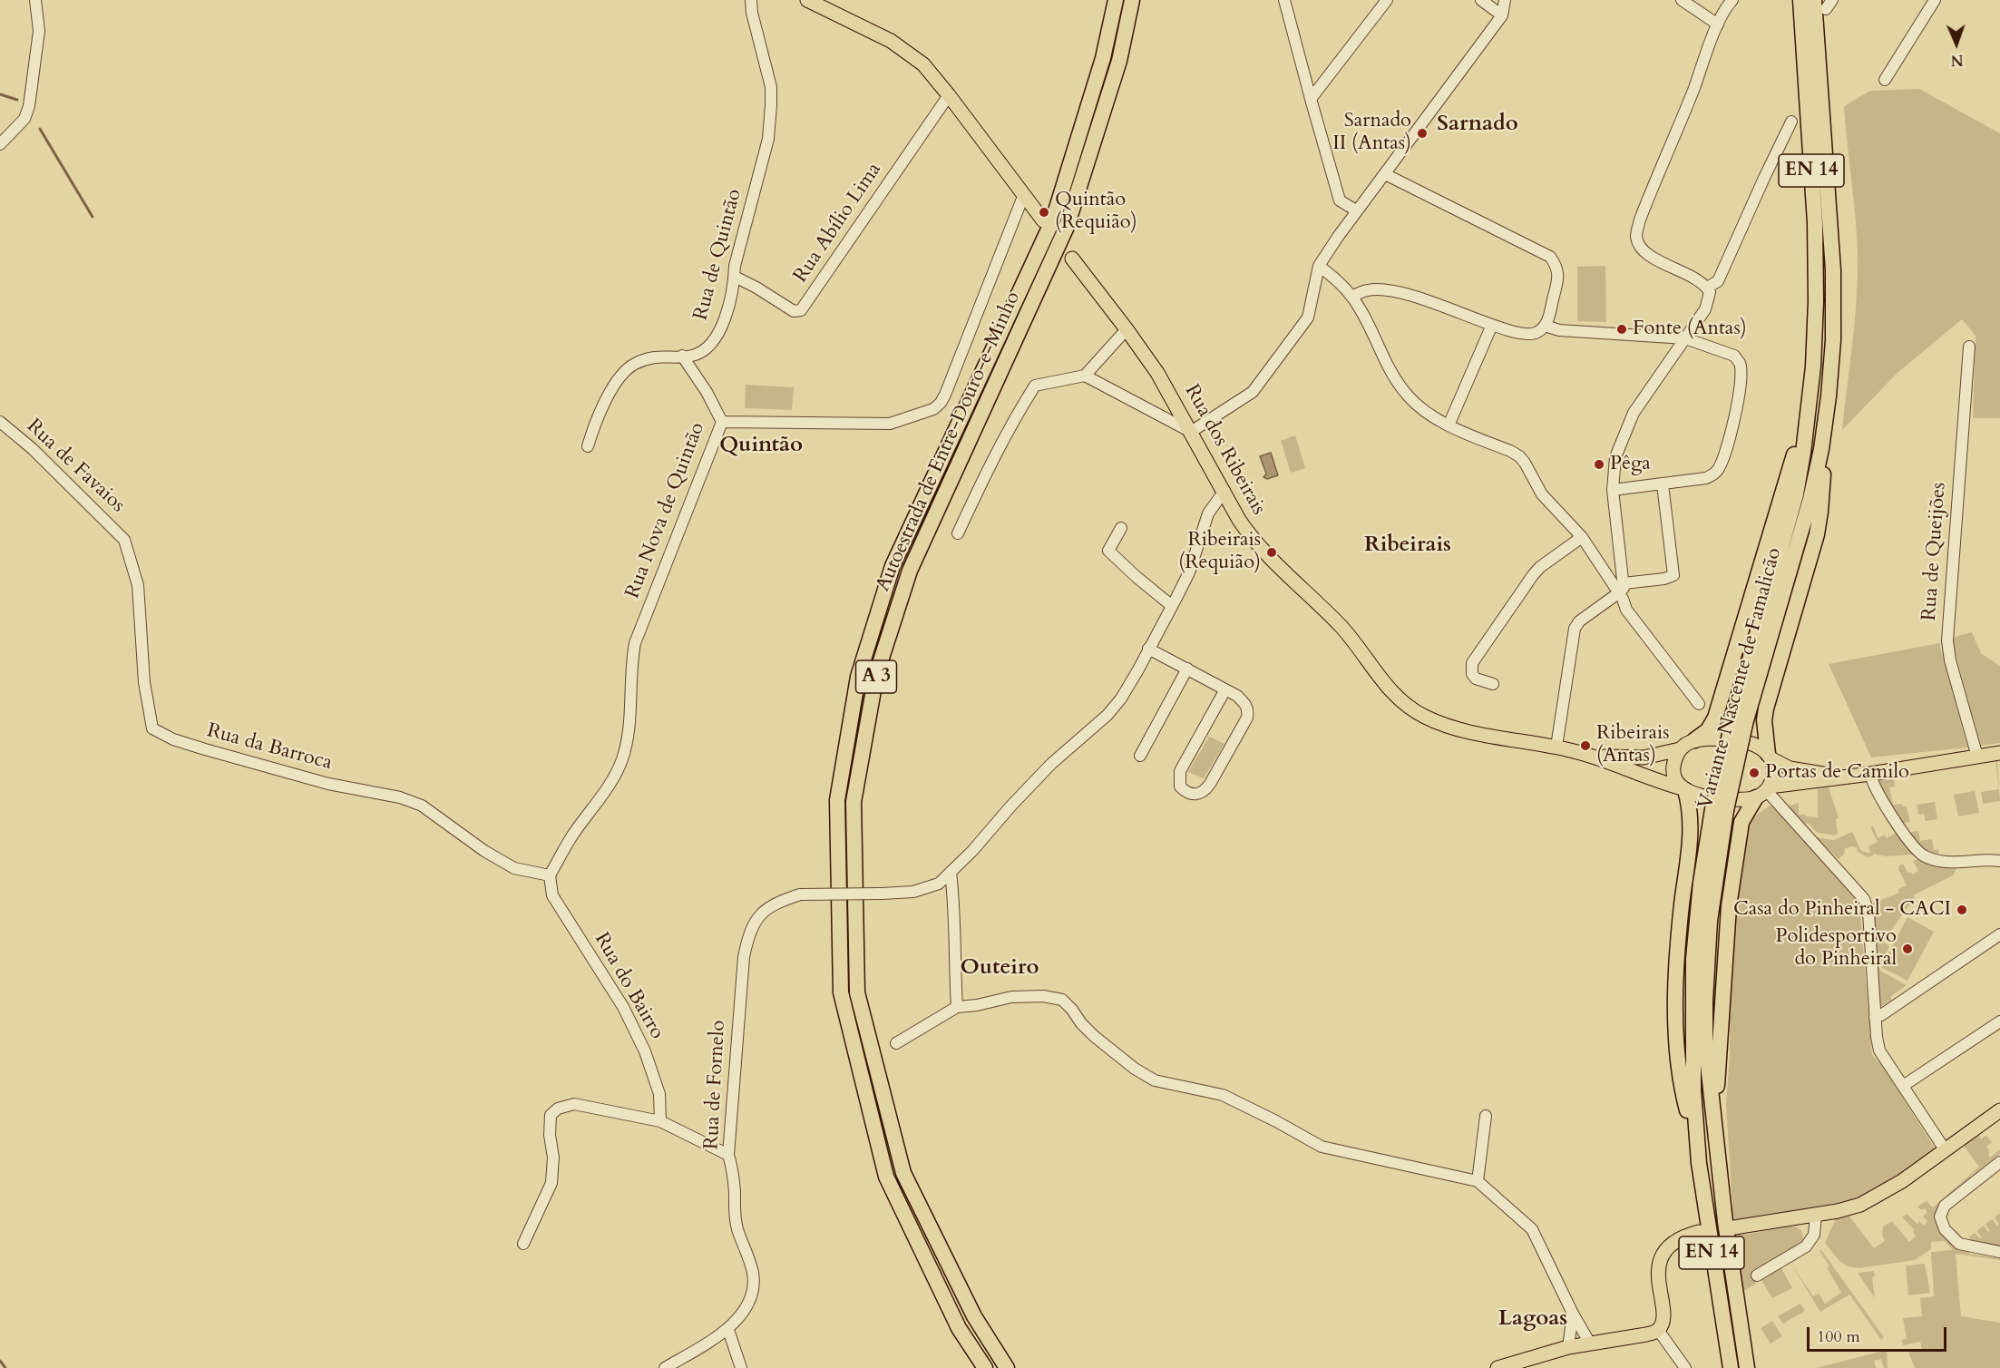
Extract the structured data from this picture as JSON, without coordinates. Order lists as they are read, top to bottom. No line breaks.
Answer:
{"streets":{"highway":["EN 14","Autoestrada de Entre-Douro-e-Minho","A 3","Variante Nascente de Famalicão"],"main road":["Rua dos Ribeirais"],"street":["Rua Abílio Lima","Rua de Quintão","Rua de Favaios","Rua Nova de Quintão","Rua de Queijões","Rua da Barroca","Rua do Bairro","Rua de Fornelo"]},"crossings":[["Rua Abílio Lima","Rua de Quintão"],["Rua dos Ribeirais","Rua de Fornelo"],["Rua de Favaios","Rua da Barroca"],["Rua Nova de Quintão","Rua da Barroca"],["Rua Nova de Quintão","Rua do Bairro"],["Rua da Barroca","Rua do Bairro"]],"districts":["Sarnado","Quintão","Ribeirais","Outeiro","Lagoas"],"places":["Sarnado II (Antas)","Quintão (Requião)","Fonte (Antas)","Pêga","Ribeirais (Requião)","Ribeirais (Antas)","Portas de Camilo","Casa do Pinheiral - CACI","Polidesportivo do Pinheiral"],"scale_bar":"100 m","north":"bottom"}
